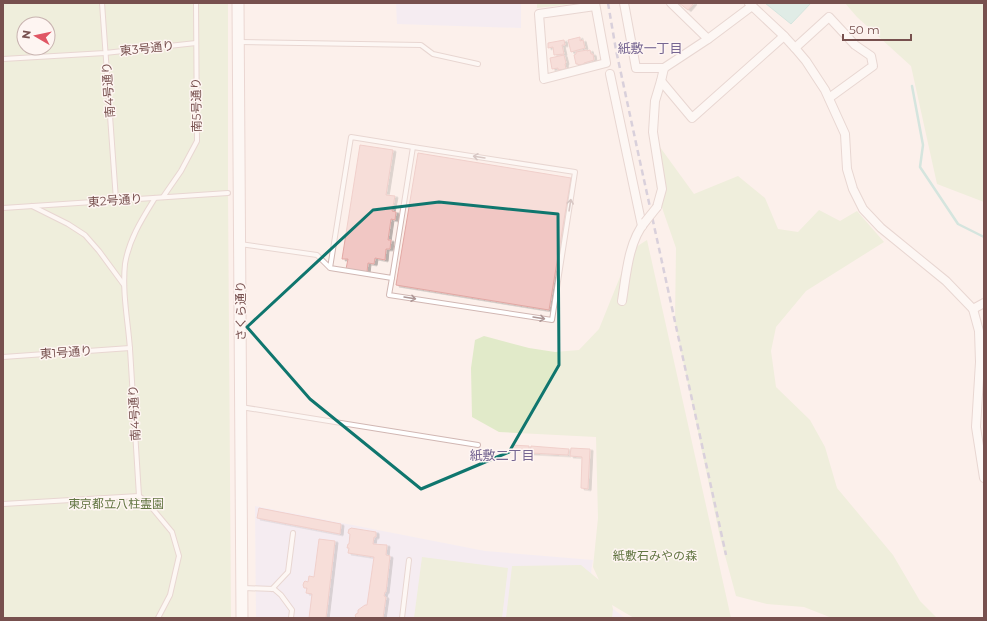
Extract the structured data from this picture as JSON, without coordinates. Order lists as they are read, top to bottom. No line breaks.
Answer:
{"streets":{"street":["さくら通り"],"lane":["東3号通り","南4号通り","南5号通り","東2号通り","東1号通り"]},"crossings":[["東3号通り","南4号通り"],["東3号通り","南5号通り"],["南4号通り","東2号通り"],["南4号通り","東1号通り"],["南5号通り","東2号通り"]],"districts":["紙敷一丁目","紙敷二丁目"],"parks":["東京都立八柱霊園","紙敷石みやの森"],"scale_bar":"50 m","north":"left"}
